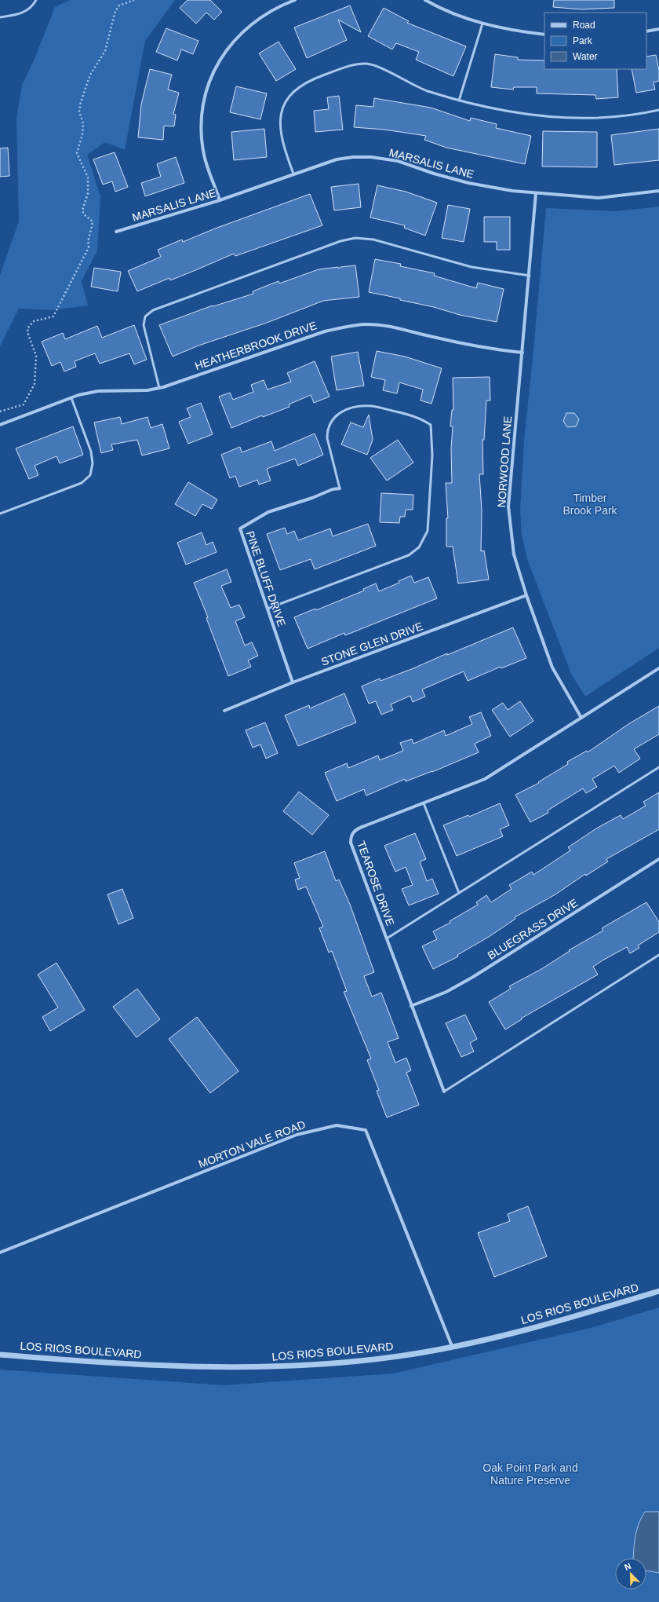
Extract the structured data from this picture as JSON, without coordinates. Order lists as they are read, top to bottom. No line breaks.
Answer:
{"streets":{"street":["MARSALIS LANE","HEATHERBROOK DRIVE","NORWOOD LANE","PINE BLUFF DRIVE","STONE GLEN DRIVE","TEAROSE DRIVE","BLUEGRASS DRIVE","MORTON VALE ROAD","LOS RIOS BOULEVARD"]},"crossings":[["MARSALIS LANE","NORWOOD LANE"],["HEATHERBROOK DRIVE","NORWOOD LANE"],["NORWOOD LANE","STONE GLEN DRIVE"],["NORWOOD LANE","TEAROSE DRIVE"],["PINE BLUFF DRIVE","STONE GLEN DRIVE"],["TEAROSE DRIVE","BLUEGRASS DRIVE"],["MORTON VALE ROAD","LOS RIOS BOULEVARD"]],"parks":["Timber Brook Park","Oak Point Park and Nature Preserve"],"legend":["Road","Park","Water"],"north":"top left"}
